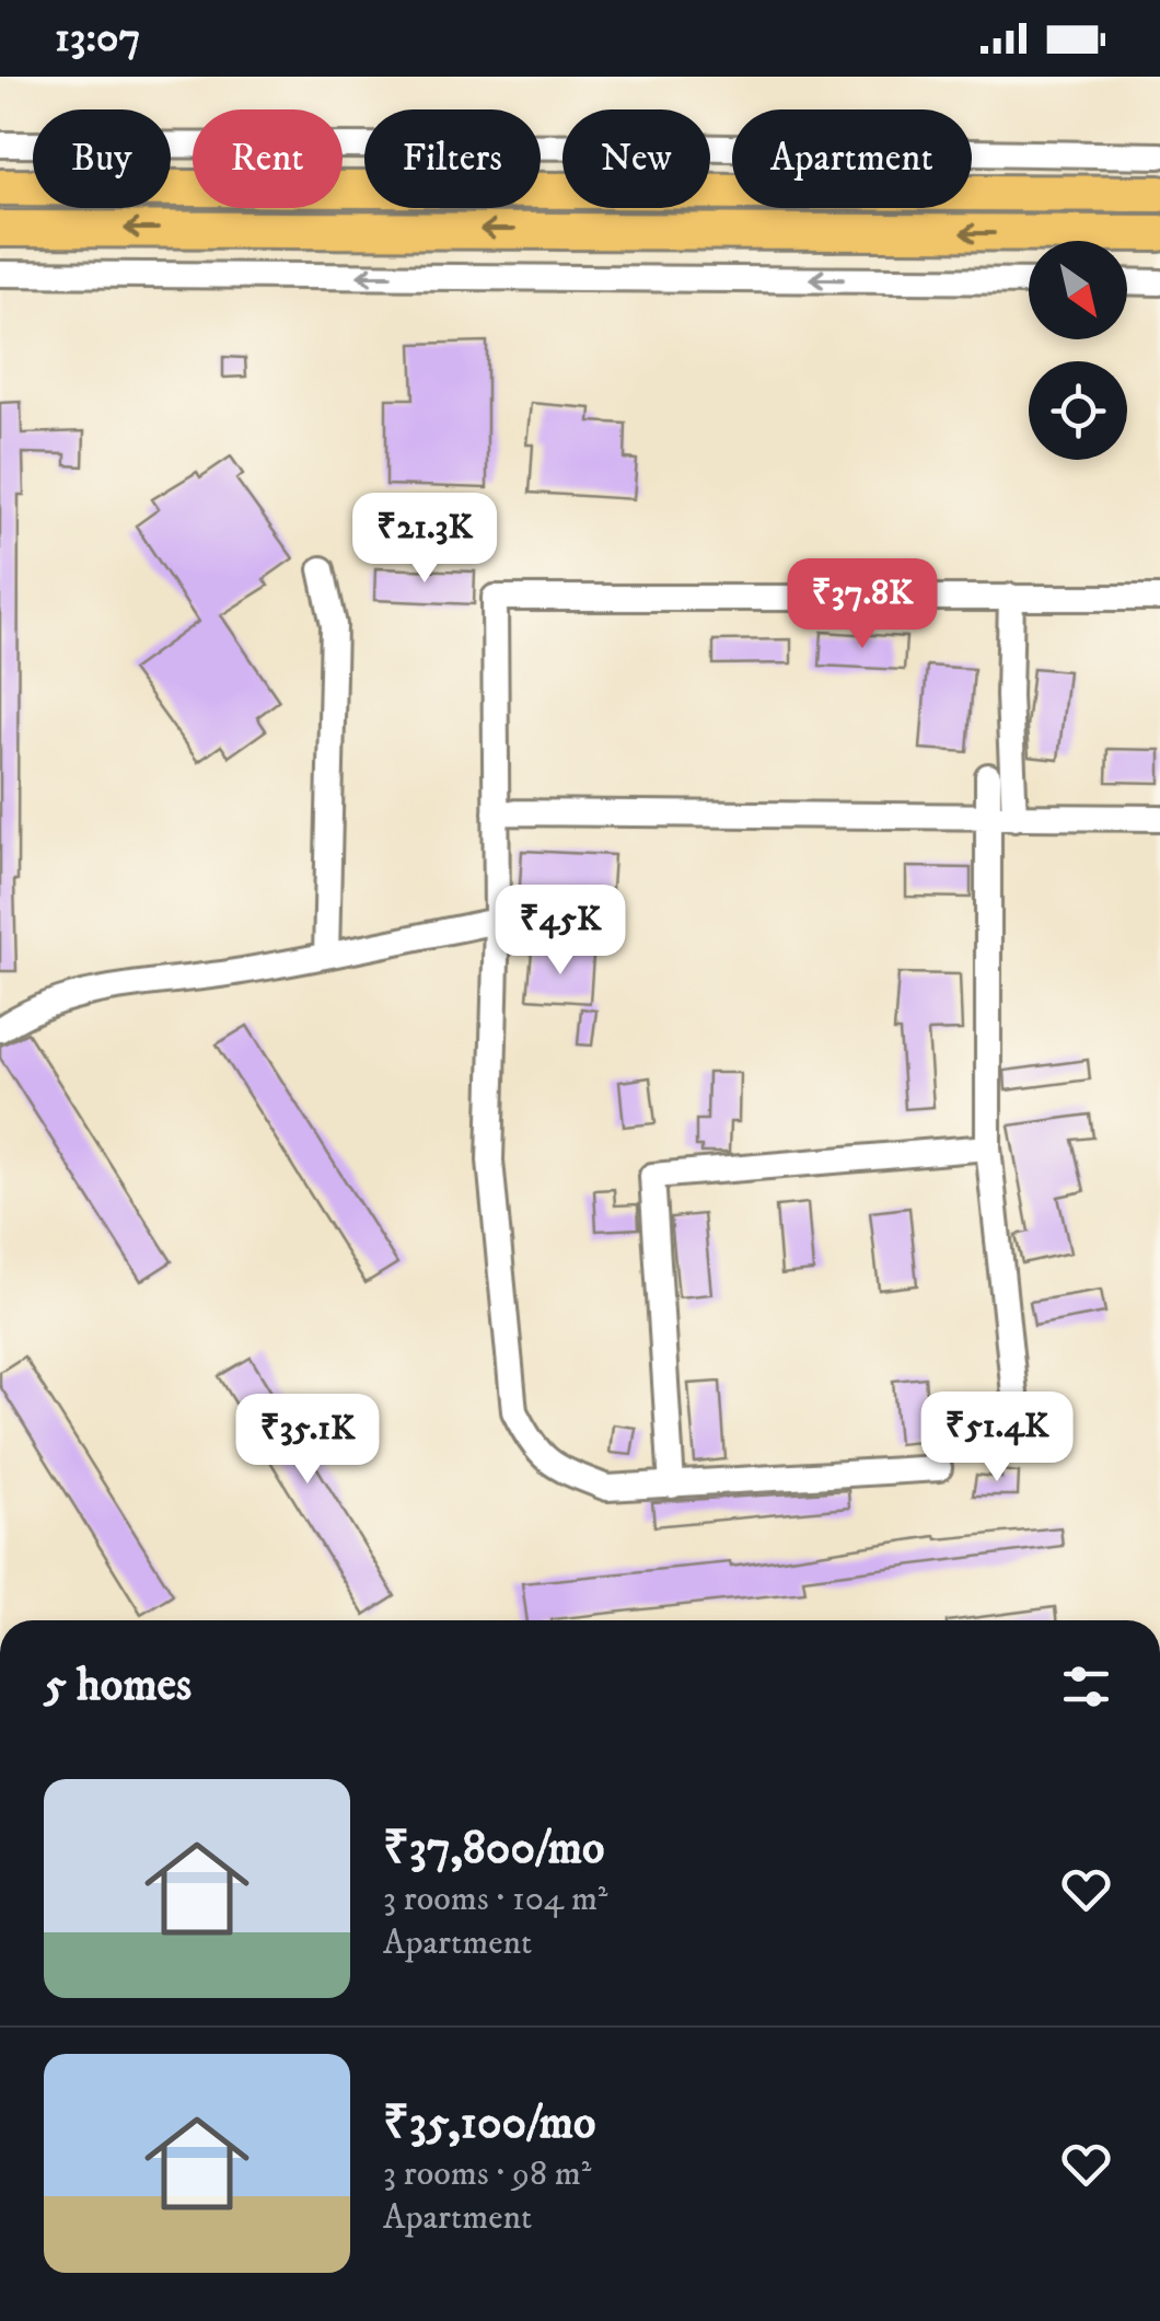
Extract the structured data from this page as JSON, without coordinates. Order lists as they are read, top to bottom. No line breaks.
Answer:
{"north":"bottom right","page":{"status":"13:07","chip":["Buy","Rent","Filters","New","Apartment"],"price":["₹21.3K","₹37.8K","₹45K","₹51.4K","₹35.1K"],"heading":"5 homes","list":[{"name":"₹37,800/mo","note":"3 rooms · 104 m² · Apartment"},{"name":"₹35,100/mo","note":"3 rooms · 98 m² · Apartment"}]}}
